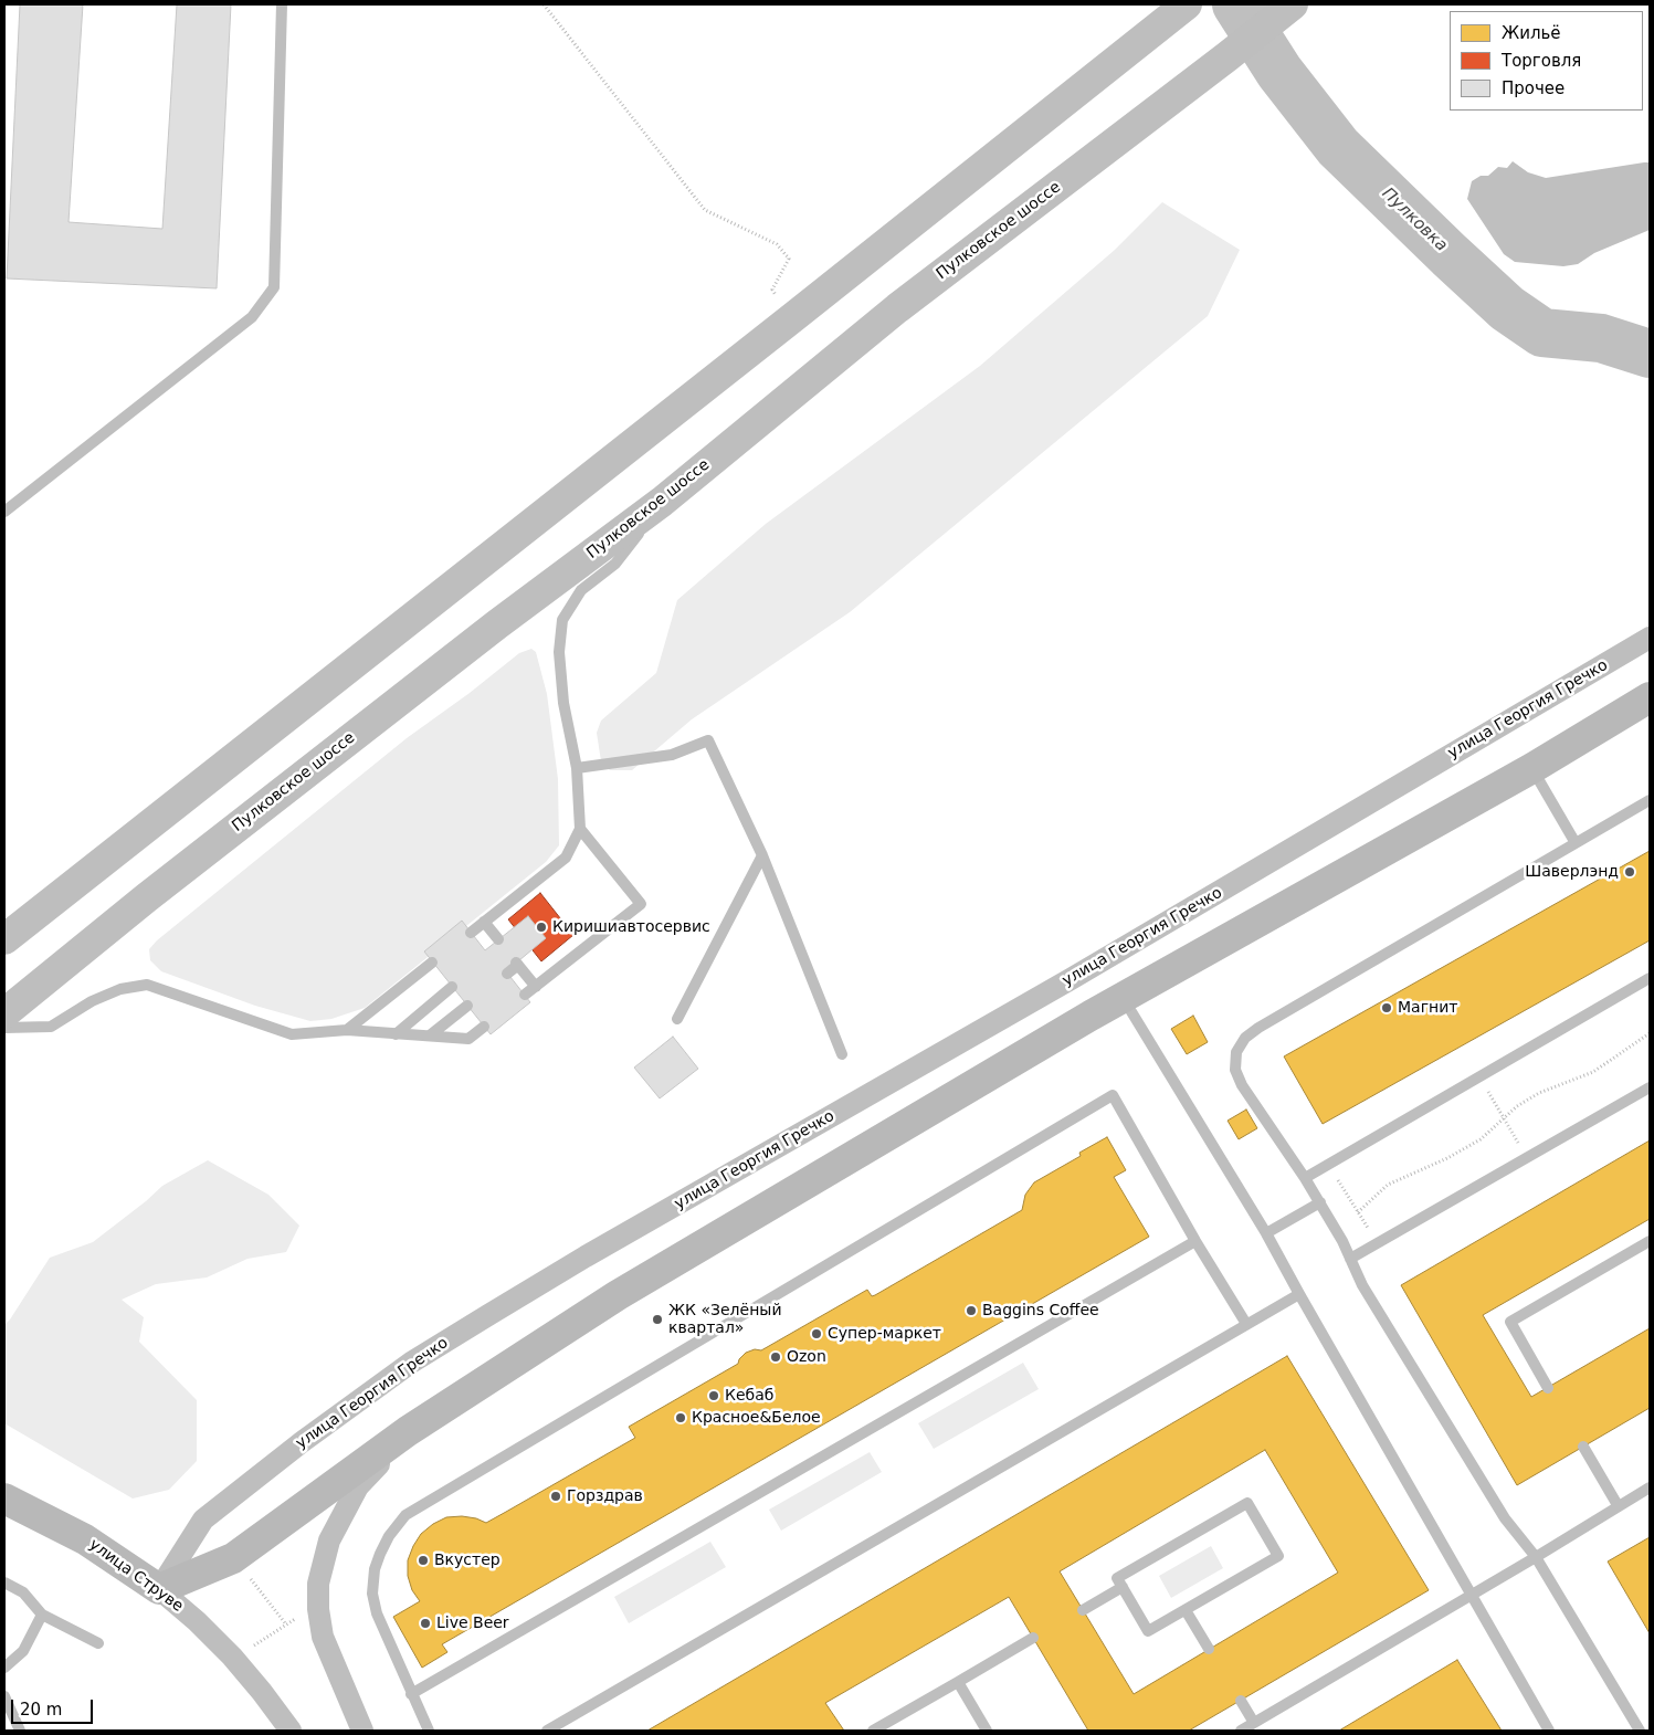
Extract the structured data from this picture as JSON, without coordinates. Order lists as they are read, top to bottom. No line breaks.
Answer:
{"streets":{"highway":["Пулковское шоссе"],"street":["улица Георгия Гречко","улица Струве"]},"crossings":[["улица Георгия Гречко","улица Струве"]],"water":["Пулковка"],"places":["Шаверлэнд","Киришиавтосервис","Магнит","Baggins Coffee","ЖК «Зелёный квартал»","Супер-маркет","Ozon","Кебаб","Красное&Белое","Горздрав","Вкустер","Live Beer"],"legend":["Жильё","Торговля","Прочее"],"scale_bar":"20 m"}
